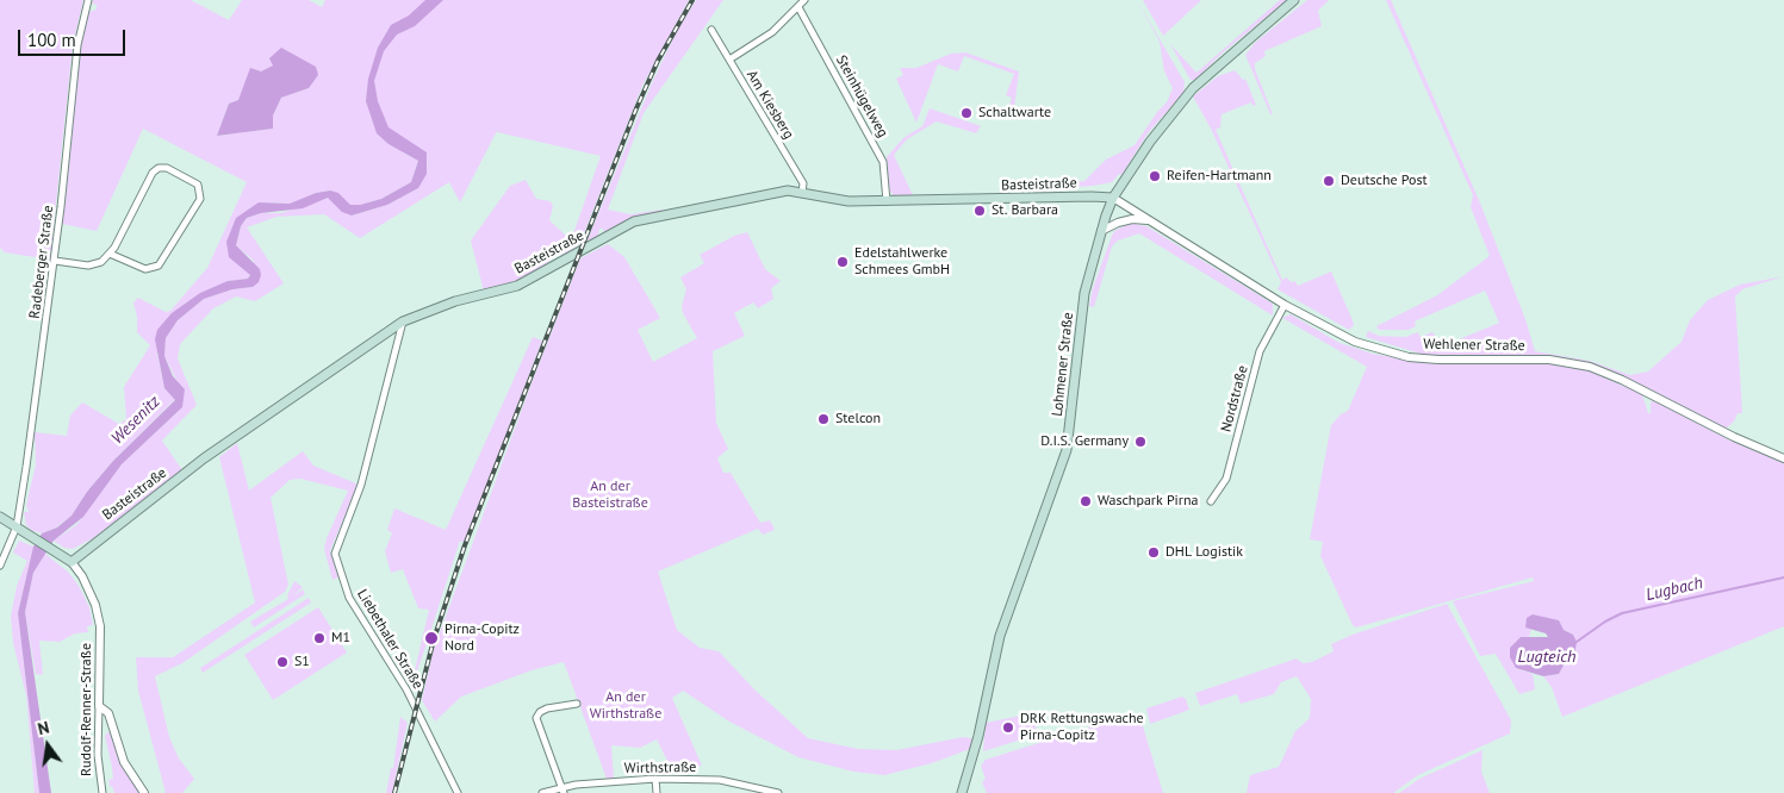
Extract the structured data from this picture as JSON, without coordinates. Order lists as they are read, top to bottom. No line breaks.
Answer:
{"streets":{"main road":["Basteistraße","Lohmener Straße"],"street":["Steinhügelweg","Am Kiesberg","Radeberger Straße","Wehlener Straße","Nordstraße","Liebethaler Straße","Rudolf-Renner-Straße","Wirthstraße"]},"crossings":[["Steinhügelweg","Basteistraße"],["Am Kiesberg","Basteistraße"],["Basteistraße","Wehlener Straße"],["Basteistraße","Lohmener Straße"],["Basteistraße","Liebethaler Straße"],["Basteistraße","Rudolf-Renner-Straße"],["Wehlener Straße","Lohmener Straße"],["Wehlener Straße","Nordstraße"]],"water":["Wesenitz","Lugbach","Lugteich"],"parks":["An der Basteistraße","An der Wirthstraße"],"places":["Schaltwarte","Reifen-Hartmann","Deutsche Post","St. Barbara","Edelstahlwerke Schmees GmbH","Stelcon","D.I.S. Germany","Waschpark Pirna","DHL Logistik","M1","Pirna-Copitz Nord","S1","DRK Rettungswache Pirna-Copitz"],"scale_bar":"100 m","north":"top"}
